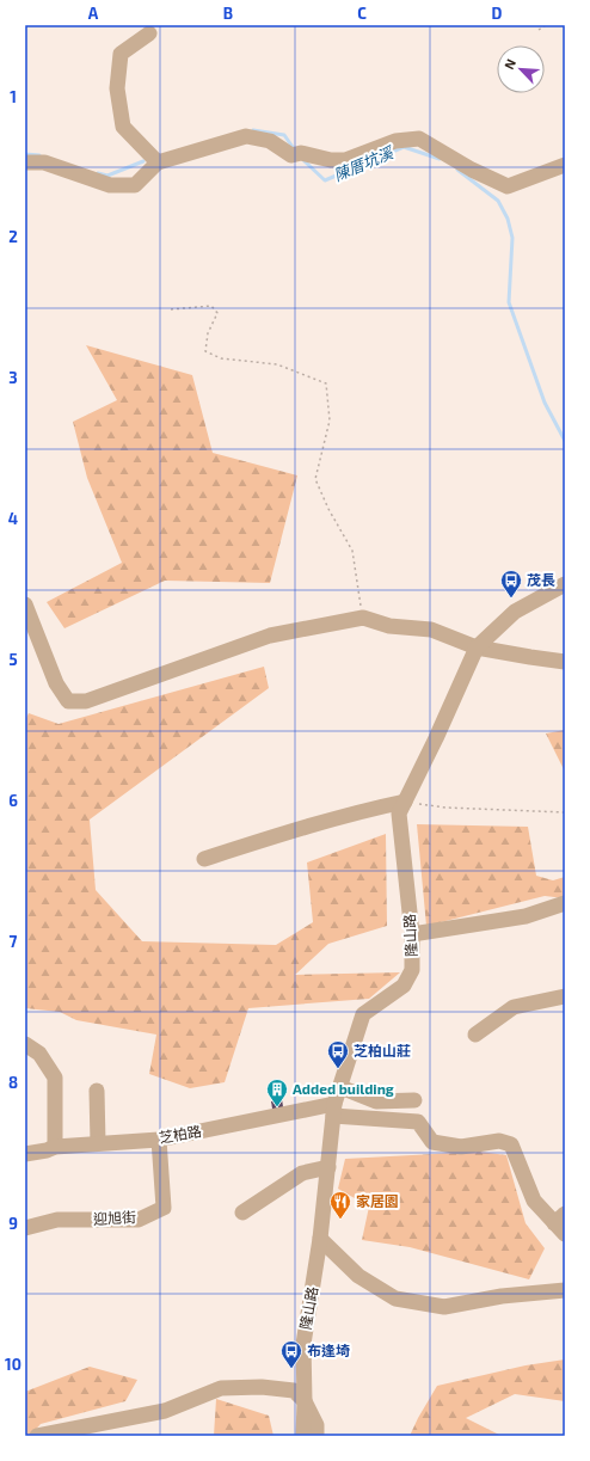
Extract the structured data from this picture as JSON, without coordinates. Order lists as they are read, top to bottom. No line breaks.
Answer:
{"streets":{"street":["隆山路","芝柏路","迎旭街"]},"crossings":[["隆山路","芝柏路"],["芝柏路","迎旭街"]],"water":["陳厝坑溪"],"places":{"bus stop":["茂長","芝柏山莊","布逢埼"],"building":["Added building"],"restaurant":["家居園"]},"north":"top left","grid":{"columns":["A","B","C","D"],"rows":["1","2","3","4","5","6","7","8","9","10"]}}
